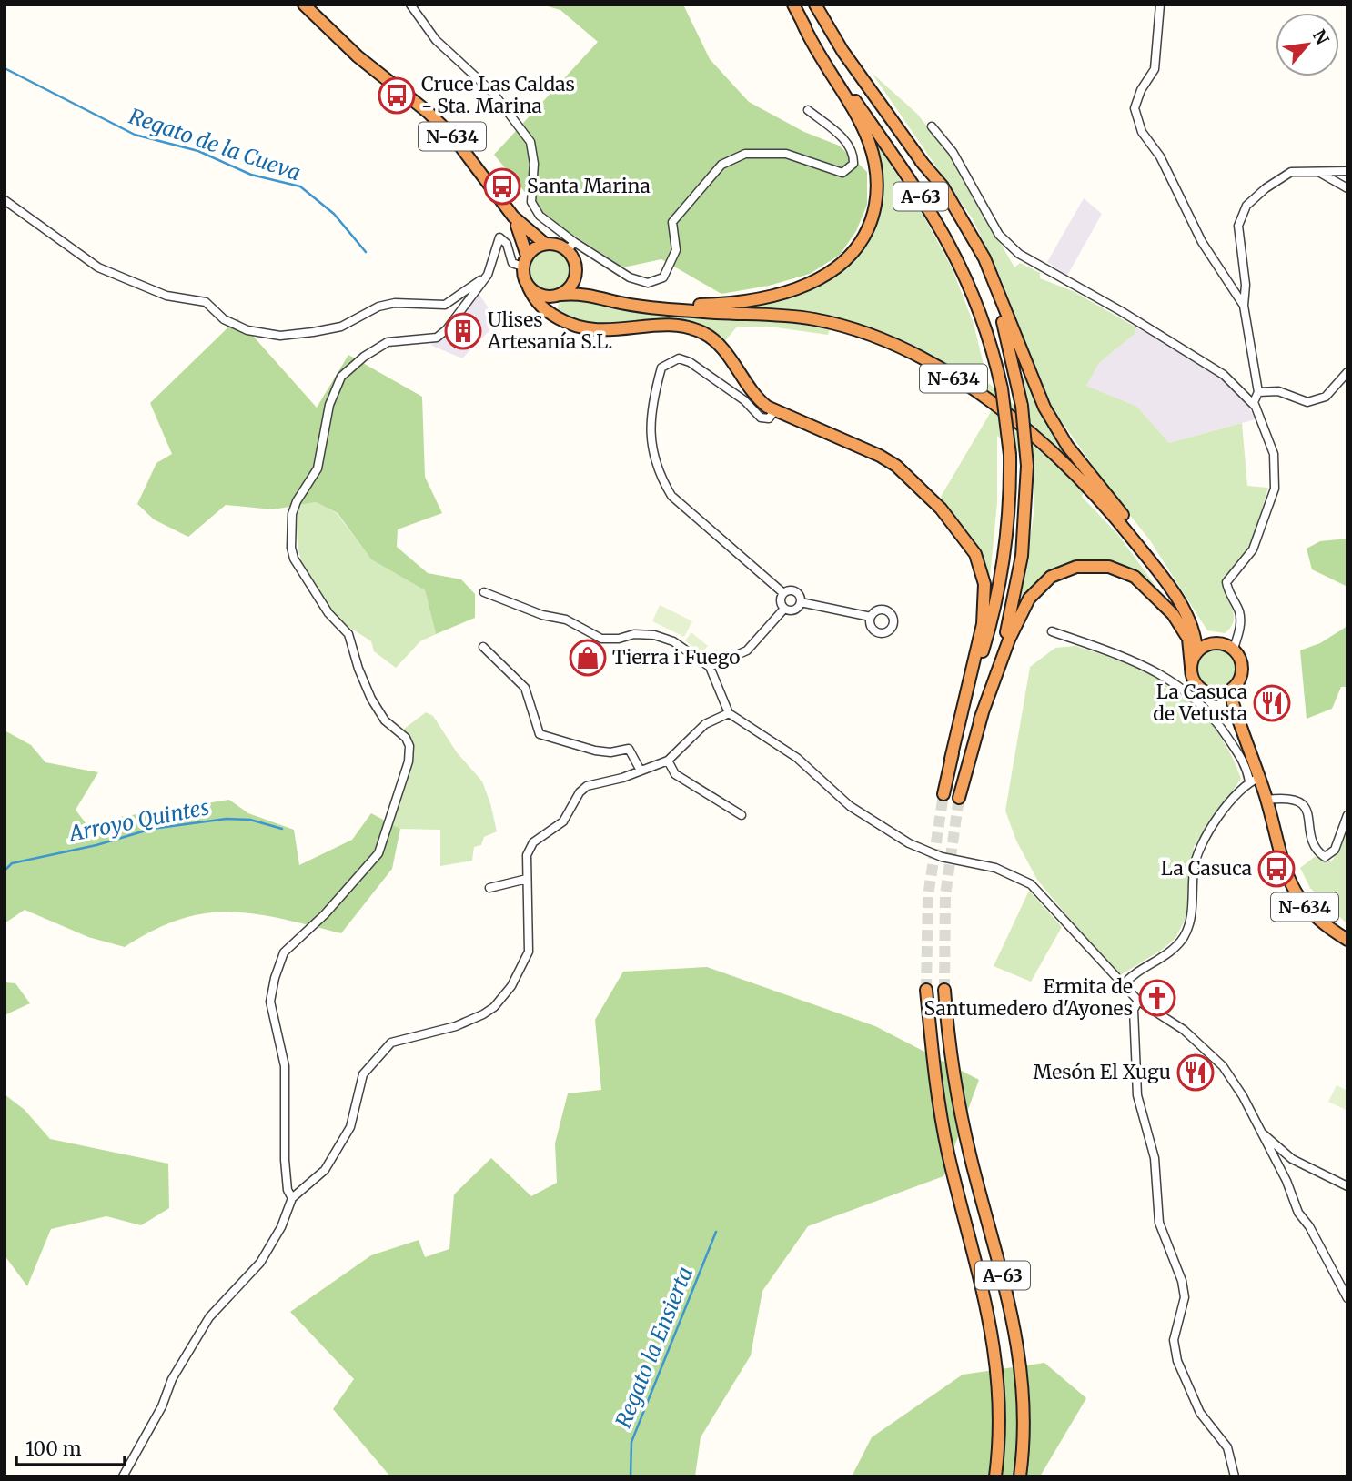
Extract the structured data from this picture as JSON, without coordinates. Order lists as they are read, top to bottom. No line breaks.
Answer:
{"streets":{"highway":["N-634","A-63"]},"water":["Regato de la Cueva","Arroyo Quintes","Regato la Ensierta"],"places":{"bus stop":["Cruce Las Caldas - Sta. Marina","Santa Marina","La Casuca"],"building":["Ulises Artesanía S.L."],"shop":["Tierra i Fuego"],"restaurant":["La Casuca de Vetusta","Mesón El Xugu"],"church":["Ermita de Santumedero d'Ayones"]},"scale_bar":"100 m","north":"top right"}
